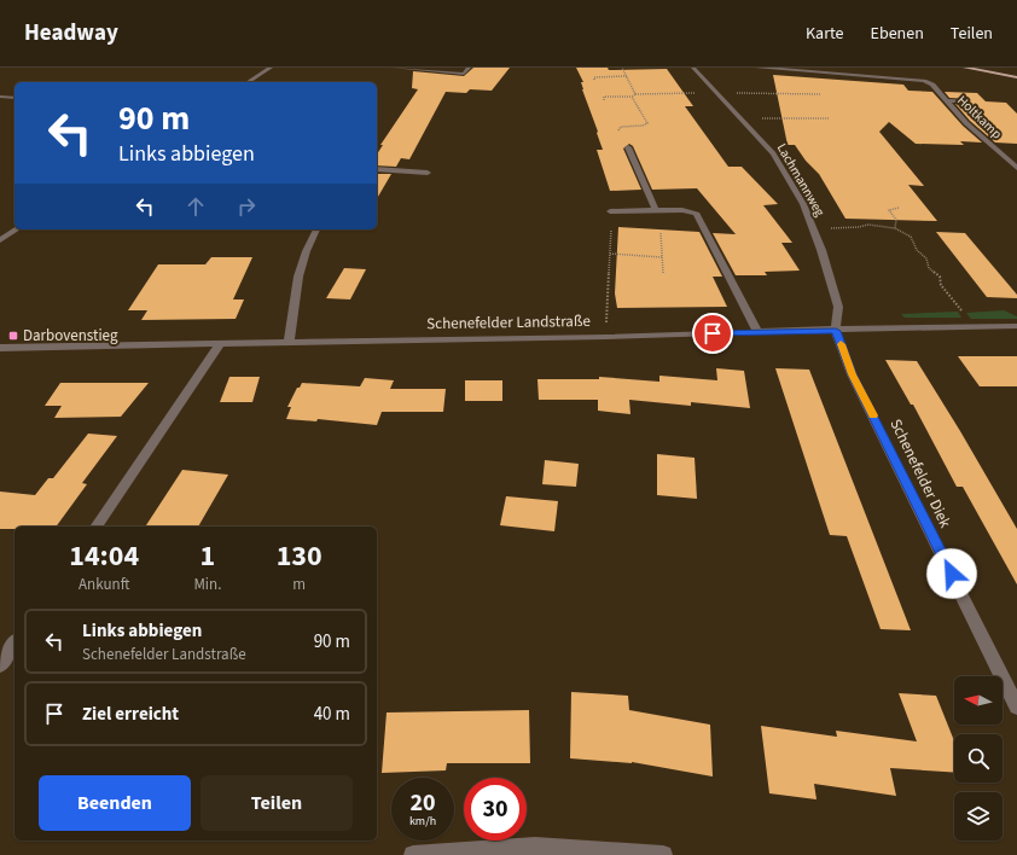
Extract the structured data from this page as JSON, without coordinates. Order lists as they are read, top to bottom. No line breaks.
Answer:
{"streets":{"street":["Holtkamp","Lachmannweg","Schenefelder Landstraße","Schenefelder Diek"]},"crossings":[["Lachmannweg","Schenefelder Landstraße"],["Lachmannweg","Schenefelder Diek"],["Schenefelder Landstraße","Schenefelder Diek"]],"places":{"transit":["Darbovenstieg"]},"north":"left","page":{"header":"Headway","nav":["Karte","Ebenen","Teilen"],"turn":["90 m","Links abbiegen"],"eta":["14:04","Ankunft","1","Min.","130","m"],"list":[{"name":"Links abbiegen","note":"Schenefelder Landstraße","value":"90 m"},{"name":"Ziel erreicht","value":"40 m"}],"buttons":["Beenden","Teilen"],"speed":"20 km/h","limit":"30"}}
